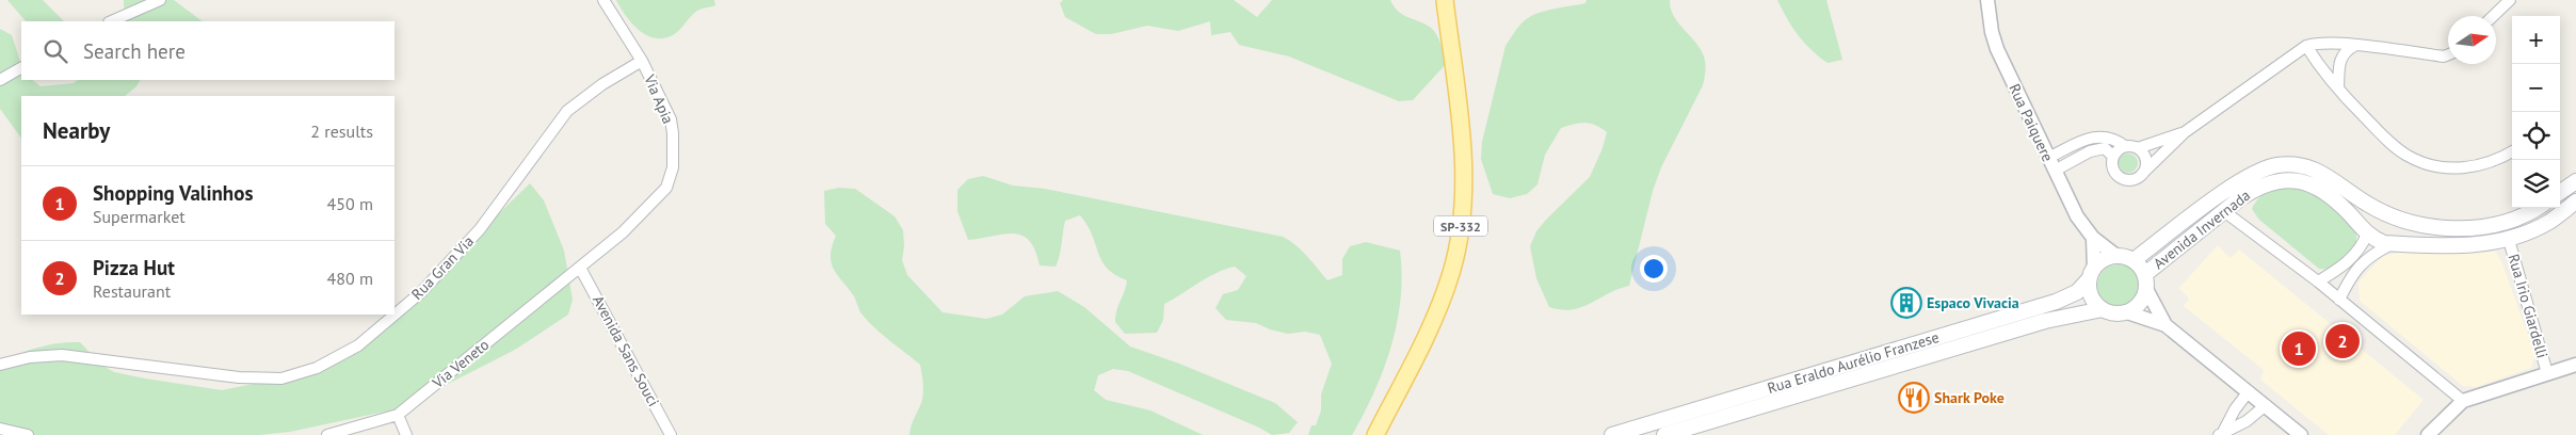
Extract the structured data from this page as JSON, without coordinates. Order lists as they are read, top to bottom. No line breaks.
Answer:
{"streets":{"main road":["SP-332","Avenida Invernada","Rua Eraldo Aurélio Franzese"],"street":["Via Apia","Rua Paiquere","Rua Gran Via","Rua Irio Giardelli","Avenida Sans Souci","Via Veneto"]},"crossings":[["Via Apia","Rua Gran Via"],["Via Apia","Avenida Sans Souci"],["Via Apia","Via Veneto"],["Rua Paiquere","Avenida Invernada"],["Rua Paiquere","Rua Eraldo Aurélio Franzese"],["Avenida Invernada","Rua Irio Giardelli"],["Avenida Invernada","Rua Eraldo Aurélio Franzese"],["Avenida Sans Souci","Via Veneto"]],"places":{"building":["Espaco Vivacia"],"restaurant":["Shark Poke"]},"north":"right","page":{"map_buttons":["+","−"],"search":"Search here","heading":["Nearby","2 results"],"list":[{"mark":"1","name":"Shopping Valinhos","note":"Supermarket","value":"450 m"},{"mark":"2","name":"Pizza Hut","note":"Restaurant","value":"480 m"}],"pins":["2","1"]}}
